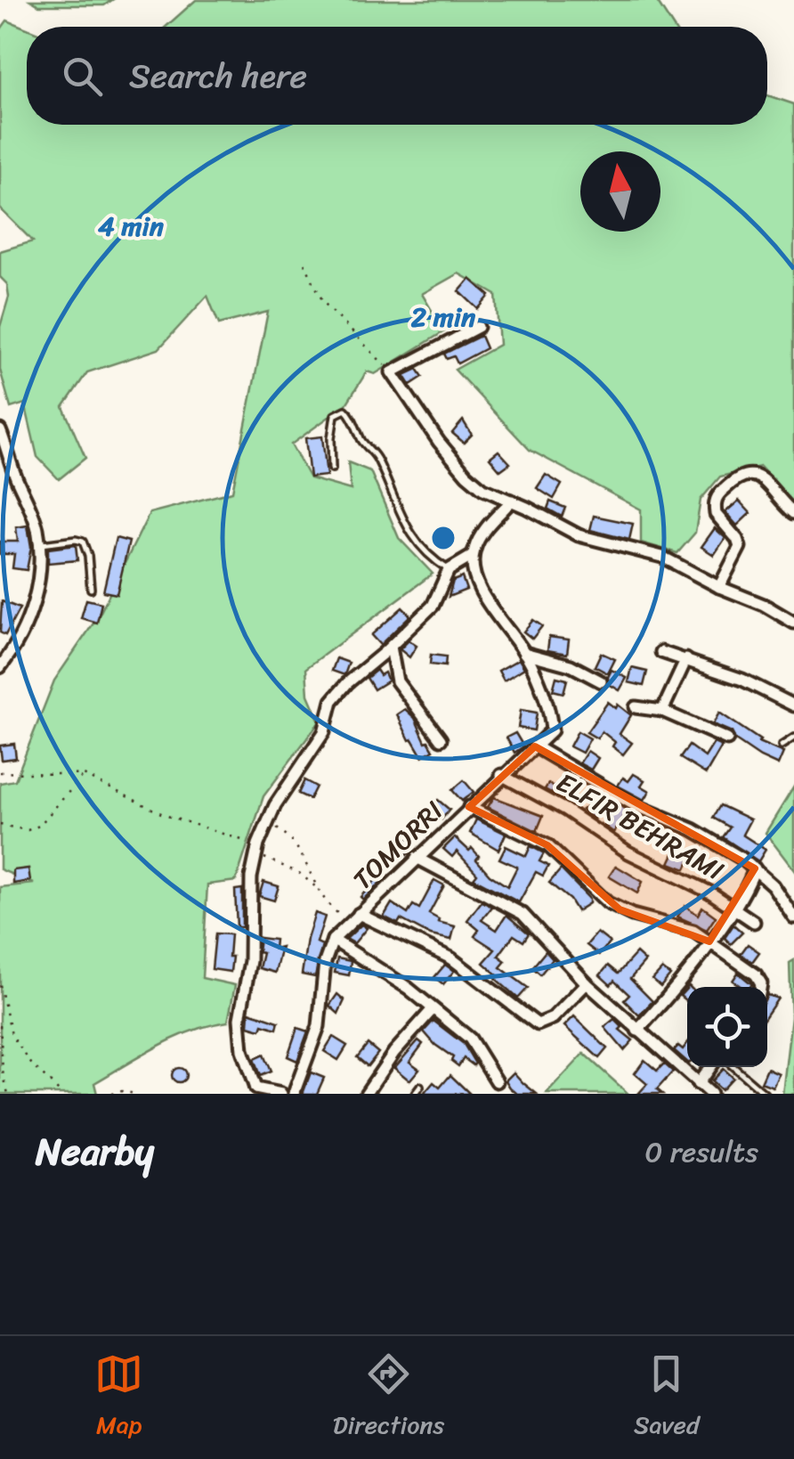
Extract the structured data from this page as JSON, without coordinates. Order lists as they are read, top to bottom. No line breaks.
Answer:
{"streets":{"street":["ELFIR BEHRAMI","TOMORRI"]},"crossings":[["ELFIR BEHRAMI","TOMORRI"]],"north":"top","page":{"search":"Search here","heading":["Nearby","0 results"],"nav":["Map","Directions","Saved"]},"rings":["4 min","2 min"]}
